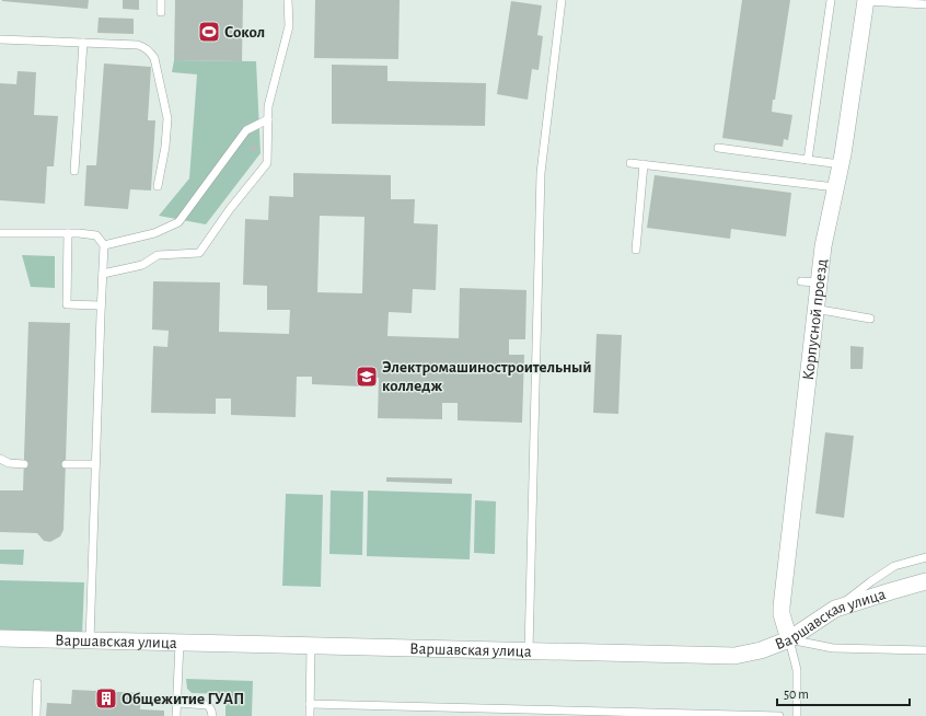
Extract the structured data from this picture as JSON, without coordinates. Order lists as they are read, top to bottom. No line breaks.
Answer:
{"streets":{"street":["Корпусной проезд","Варшавская улица"]},"crossings":[["Корпусной проезд","Варшавская улица"]],"places":{"sports":["Сокол"],"school or university":["Электромашиностроительный колледж"],"building":["Общежитие ГУАП"]},"scale_bar":"50 m"}
